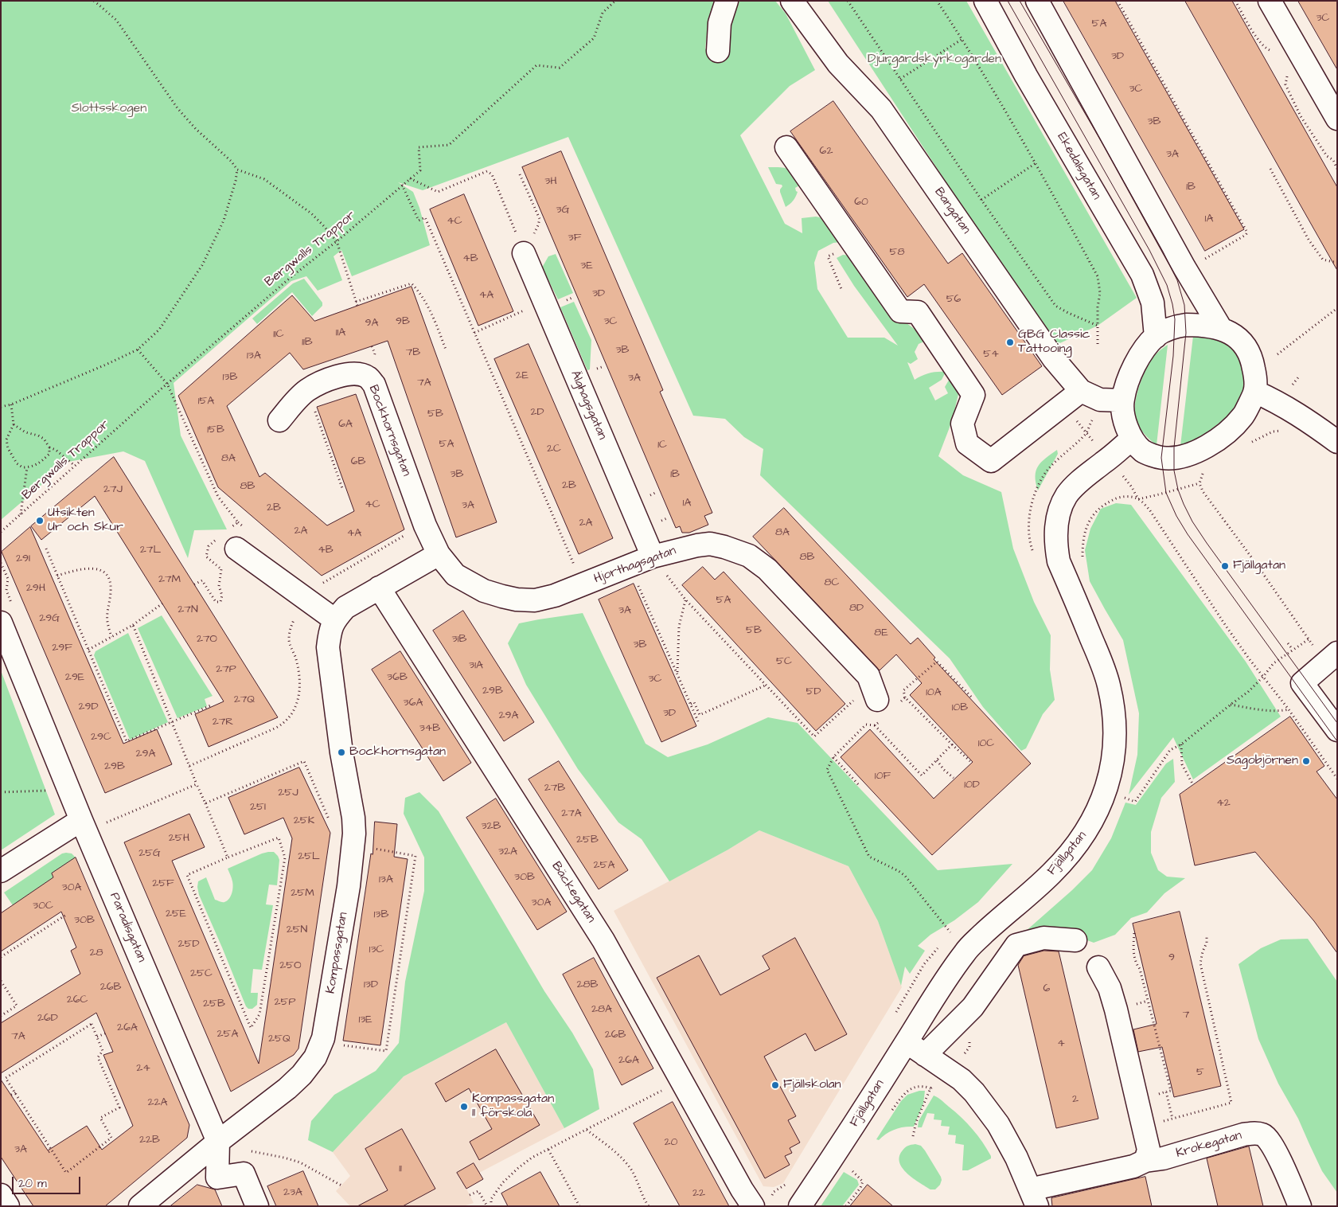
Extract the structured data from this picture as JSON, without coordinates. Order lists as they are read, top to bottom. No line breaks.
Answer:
{"streets":{"street":["Ekedalsgatan","Bangatan","Älghagsgatan","Bockhornsgatan","Hjorthagsgatan","Fjällgatan","Bäckegatan","Paradisgatan","Kompassgatan","Krokegatan"],"path":["Bergwalls Trappor"]},"crossings":[["Ekedalsgatan","Bangatan"],["Ekedalsgatan","Fjällgatan"],["Bangatan","Fjällgatan"],["Älghagsgatan","Hjorthagsgatan"],["Bockhornsgatan","Hjorthagsgatan"],["Paradisgatan","Kompassgatan"]],"parks":["Djurgårdskyrkogården","Slottsskogen"],"places":["GBG Classic Tattooing","Utsikten Ur och Skur","Fjällgatan","Bockhornsgatan","Sagobjörnen","Fjällskolan","Kompassgatan 11 förskola"],"house_numbers":["3C","5A","3D","3C","3B","62","3A","3H","1B","60","3G","1A","4C","3F","58","4B","3E","3D","4A","56","9B","3C","9A","11A","11C","11B","3B","7B","54","13A","2E","13B","3A","7A","15A","2D","5B","6A","15B","5A","1C","2C","8A","6B","3B","1B","2B","8B","27J","1A","4C","3A","2B","2A","2A","8A","4A","27L","4B","8B","29I","27M","8C","29H","5A","8D","27N","3A","29G","5B","8E","27O","31B","3B","29F","5C","31A","27P","29E","36B","3C","29B","5D","10A","27Q","36A","29D","10B","3D","29A","27R","34B","29C","10C","29A","29B","10F","10D","27B","25J","42","25I","27A","25K","32B","25H","25B","32A","25G","25L","25A","30B","13A","25F","30A","25M","30A","30C","25E","13B","30B","25N","25D","13C","28","9","25O","25C","13D","28B","26B","6","26C","25P","25B","28A","7","26D","13E","26A","25A","26B","7A","25Q","4","26A","24","5","2","22A","22B","20","3A","11","23A","22"],"scale_bar":"20 m"}
